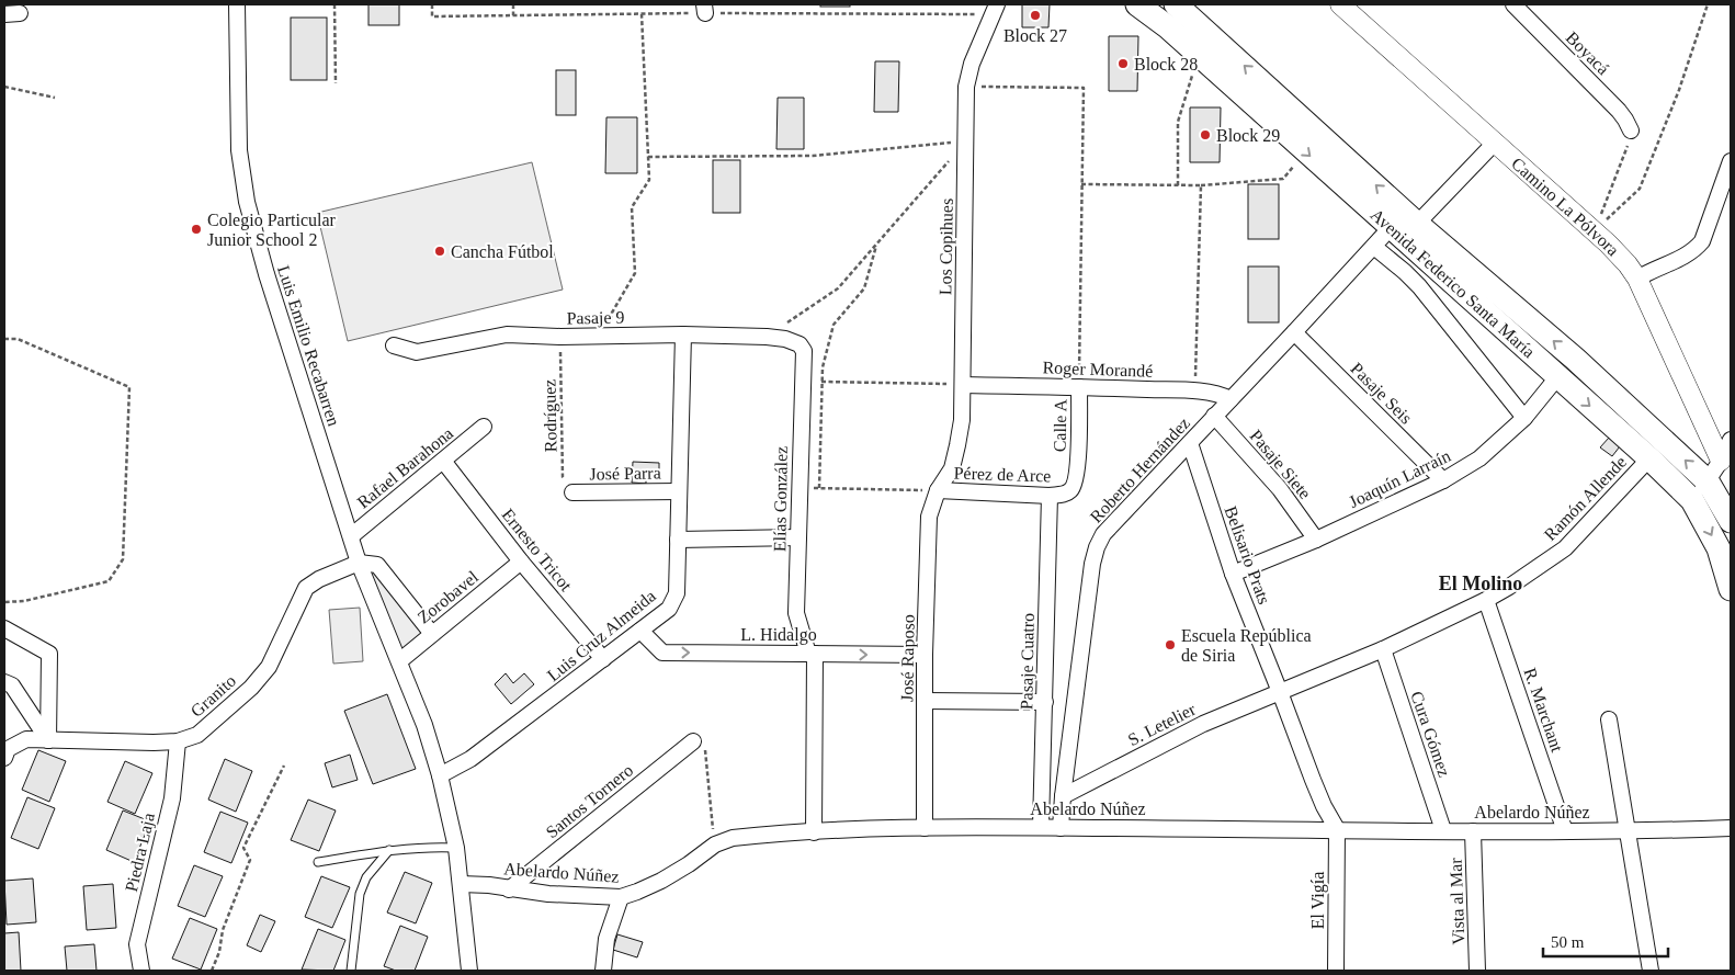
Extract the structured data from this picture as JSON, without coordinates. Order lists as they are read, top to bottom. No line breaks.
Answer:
{"streets":{"main road":["Avenida Federico Santa María"],"street":["Boyacá","Camino La Pólvora","Los Copihues","Pasaje 9","Luis Emilio Recabarren","Roger Morandé","Pasaje Seis","Calle A","Pasaje Siete","Rafael Barahona","Roberto Hernández","José Parra","Pérez de Arce","Joaquín Larraín","Ramón Allende","Elías González","Ernesto Tricot","Belisario Prats","Zorobavel","L. Hidalgo","Luis Cruz Almeida","José Raposo","Pasaje Cuatro","Granito","R. Marchant","S. Letelier","Cura Gómez","Santos Tornero","Abelardo Núñez","Piedra Laja","El Vigía","Vista al Mar"],"path":["Rodríguez"]},"crossings":[["Camino La Pólvora","Roberto Hernández"],["Los Copihues","Roger Morandé"],["Los Copihues","Pérez de Arce"],["Los Copihues","José Raposo"],["Avenida Federico Santa María","Roberto Hernández"],["Avenida Federico Santa María","Joaquín Larraín"],["Avenida Federico Santa María","Ramón Allende"],["Pasaje 9","Rodríguez"],["Pasaje 9","Elías González"],["Pasaje 9","Luis Cruz Almeida"],["Luis Emilio Recabarren","Rafael Barahona"],["Luis Emilio Recabarren","Zorobavel"],["Luis Emilio Recabarren","Luis Cruz Almeida"],["Luis Emilio Recabarren","Granito"],["Luis Emilio Recabarren","Abelardo Núñez"],["Roger Morandé","Calle A"],["Roger Morandé","Roberto Hernández"],["Pasaje Seis","Roberto Hernández"],["Pasaje Seis","Joaquín Larraín"],["Rodríguez","José Parra"],["Calle A","Pérez de Arce"],["Calle A","Pasaje Cuatro"],["Pasaje Siete","Roberto Hernández"],["Pasaje Siete","Joaquín Larraín"],["Rafael Barahona","Ernesto Tricot"],["Roberto Hernández","Belisario Prats"],["Roberto Hernández","S. Letelier"],["Roberto Hernández","Abelardo Núñez"],["José Parra","Luis Cruz Almeida"],["Pérez de Arce","José Raposo"],["Pérez de Arce","Pasaje Cuatro"],["Joaquín Larraín","Belisario Prats"],["Ramón Allende","Belisario Prats"],["Ramón Allende","R. Marchant"],["Ramón Allende","S. Letelier"],["Ramón Allende","Cura Gómez"],["Elías González","L. Hidalgo"],["Elías González","Abelardo Núñez"],["Ernesto Tricot","Zorobavel"],["Ernesto Tricot","Luis Cruz Almeida"],["Belisario Prats","S. Letelier"],["Belisario Prats","Abelardo Núñez"],["Belisario Prats","El Vigía"],["L. Hidalgo","Luis Cruz Almeida"],["L. Hidalgo","José Raposo"],["José Raposo","Abelardo Núñez"],["Pasaje Cuatro","Abelardo Núñez"],["Granito","Piedra Laja"],["R. Marchant","Abelardo Núñez"],["Cura Gómez","Abelardo Núñez"],["Santos Tornero","Abelardo Núñez"],["Abelardo Núñez","El Vigía"],["Abelardo Núñez","Vista al Mar"]],"one_way":["L. Hidalgo"],"districts":["El Molino"],"places":["Block 27","Block 28","Block 29","Colegio Particular Junior School 2","Cancha Fútbol","Escuela República de Siria"],"scale_bar":"50 m"}
